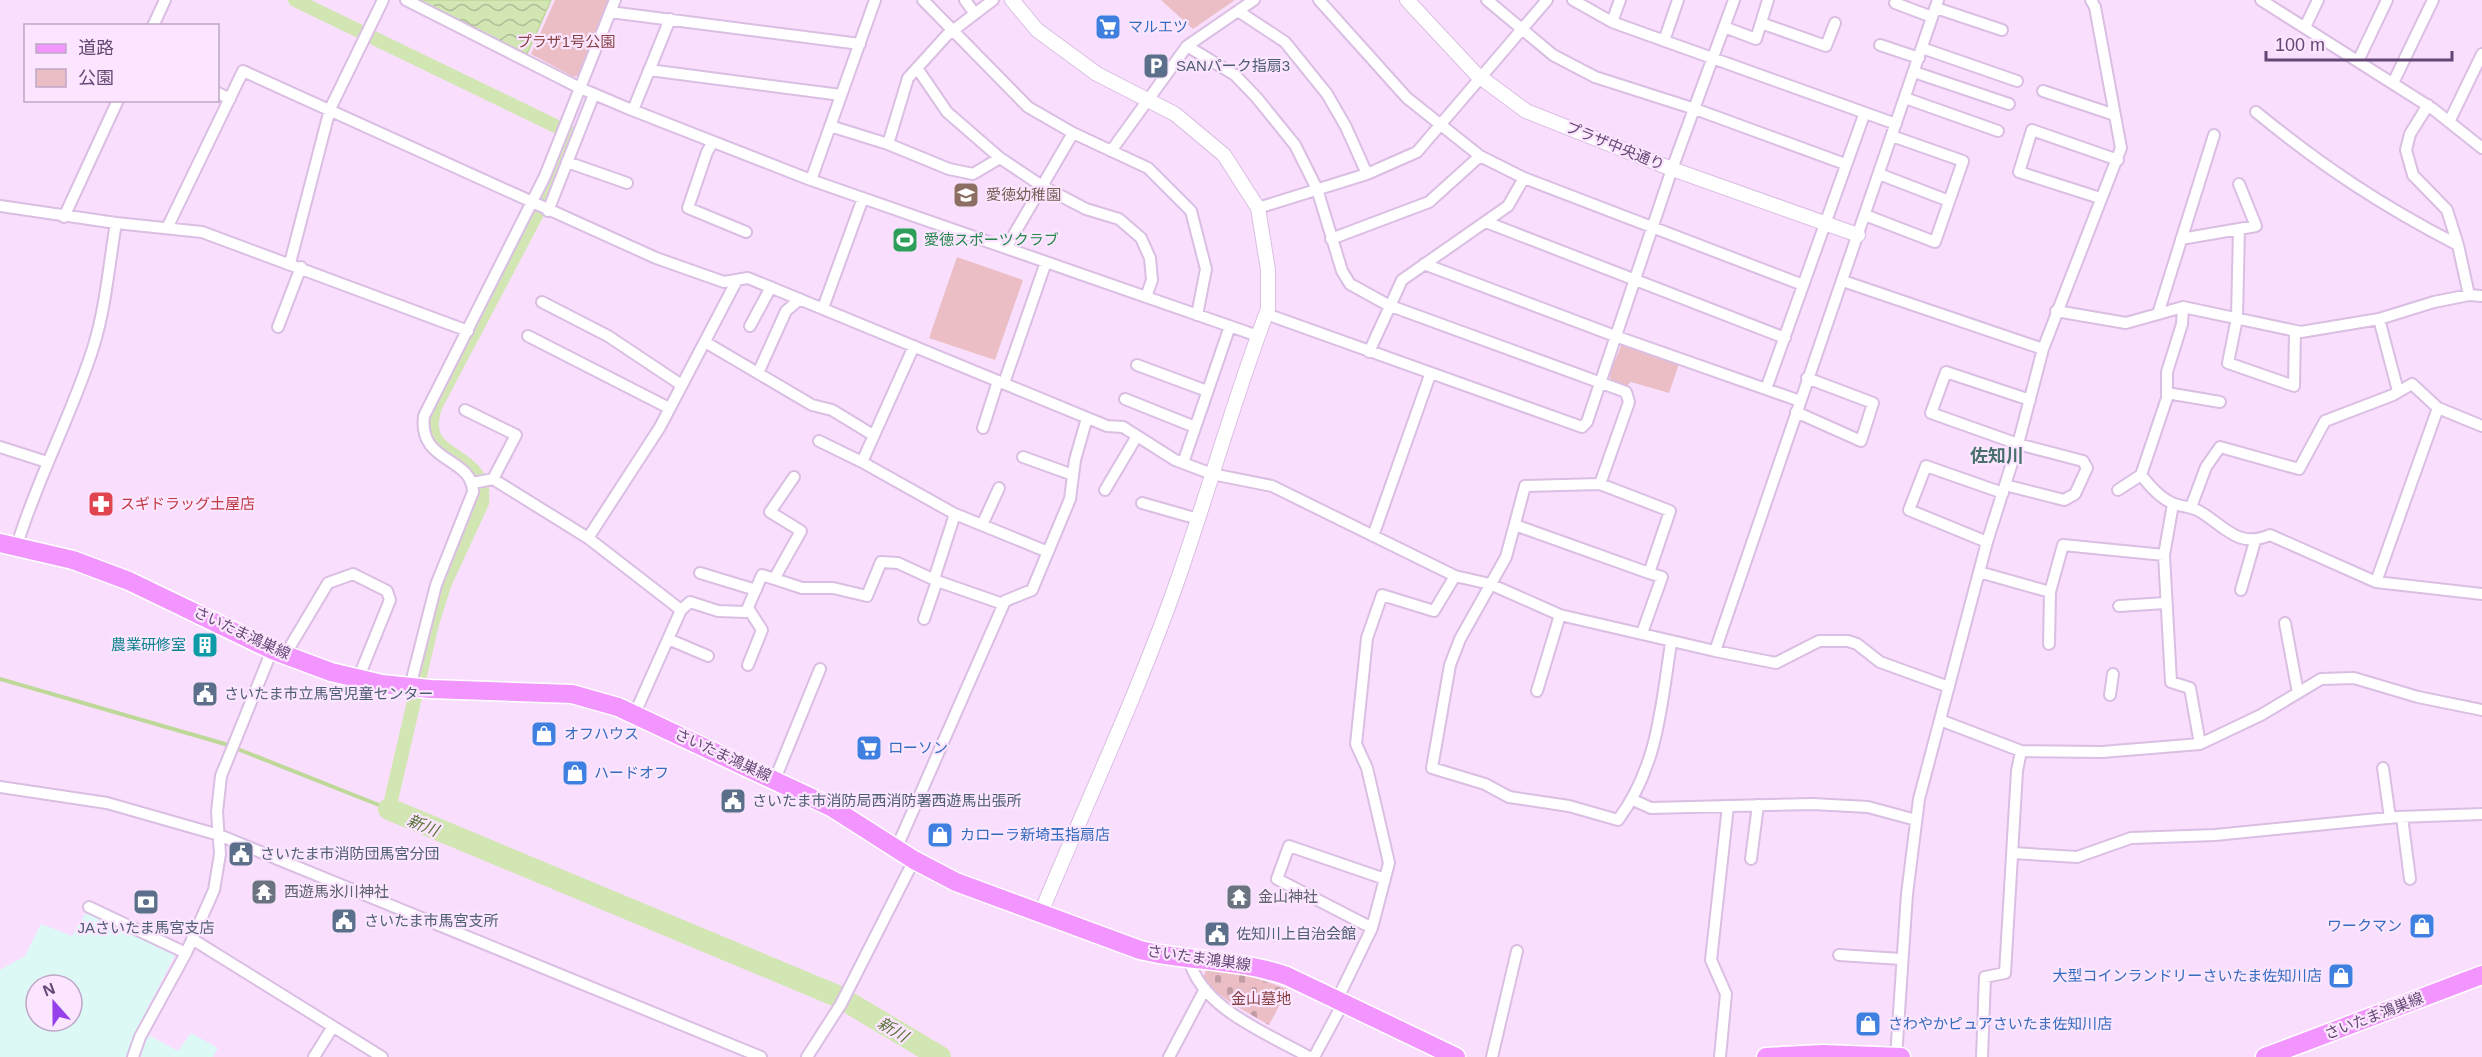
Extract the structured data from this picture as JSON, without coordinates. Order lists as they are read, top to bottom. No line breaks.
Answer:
{"streets":{"main road":["さいたま鴻巣線"],"street":["プラザ中央通り"]},"districts":["佐知川"],"water":["新川"],"parks":["プラザ1号公園","金山墓地"],"places":{"supermarket":["マルエツ","ローソン"],"parking":["SANパーク指扇3"],"school or university":["愛徳幼稚園"],"sports":["愛徳スポーツクラブ"],"pharmacy":["スギドラッグ土屋店"],"building":["農業研修室"],"public building":["さいたま市立馬宮児童センター","さいたま市消防局西消防署西遊馬出張所","さいたま市消防団馬宮分団","さいたま市馬宮支所","佐知川上自治会館"],"shop":["オフハウス","ハードオフ","カローラ新埼玉指扇店","ワークマン","大型コインランドリーさいたま佐知川店","さわやかピュアさいたま佐知川店"],"temple":["西遊馬氷川神社","金山神社"],"bank":["JAさいたま馬宮支店"]},"legend":["道路","公園"],"scale_bar":"100 m","north":"top"}
